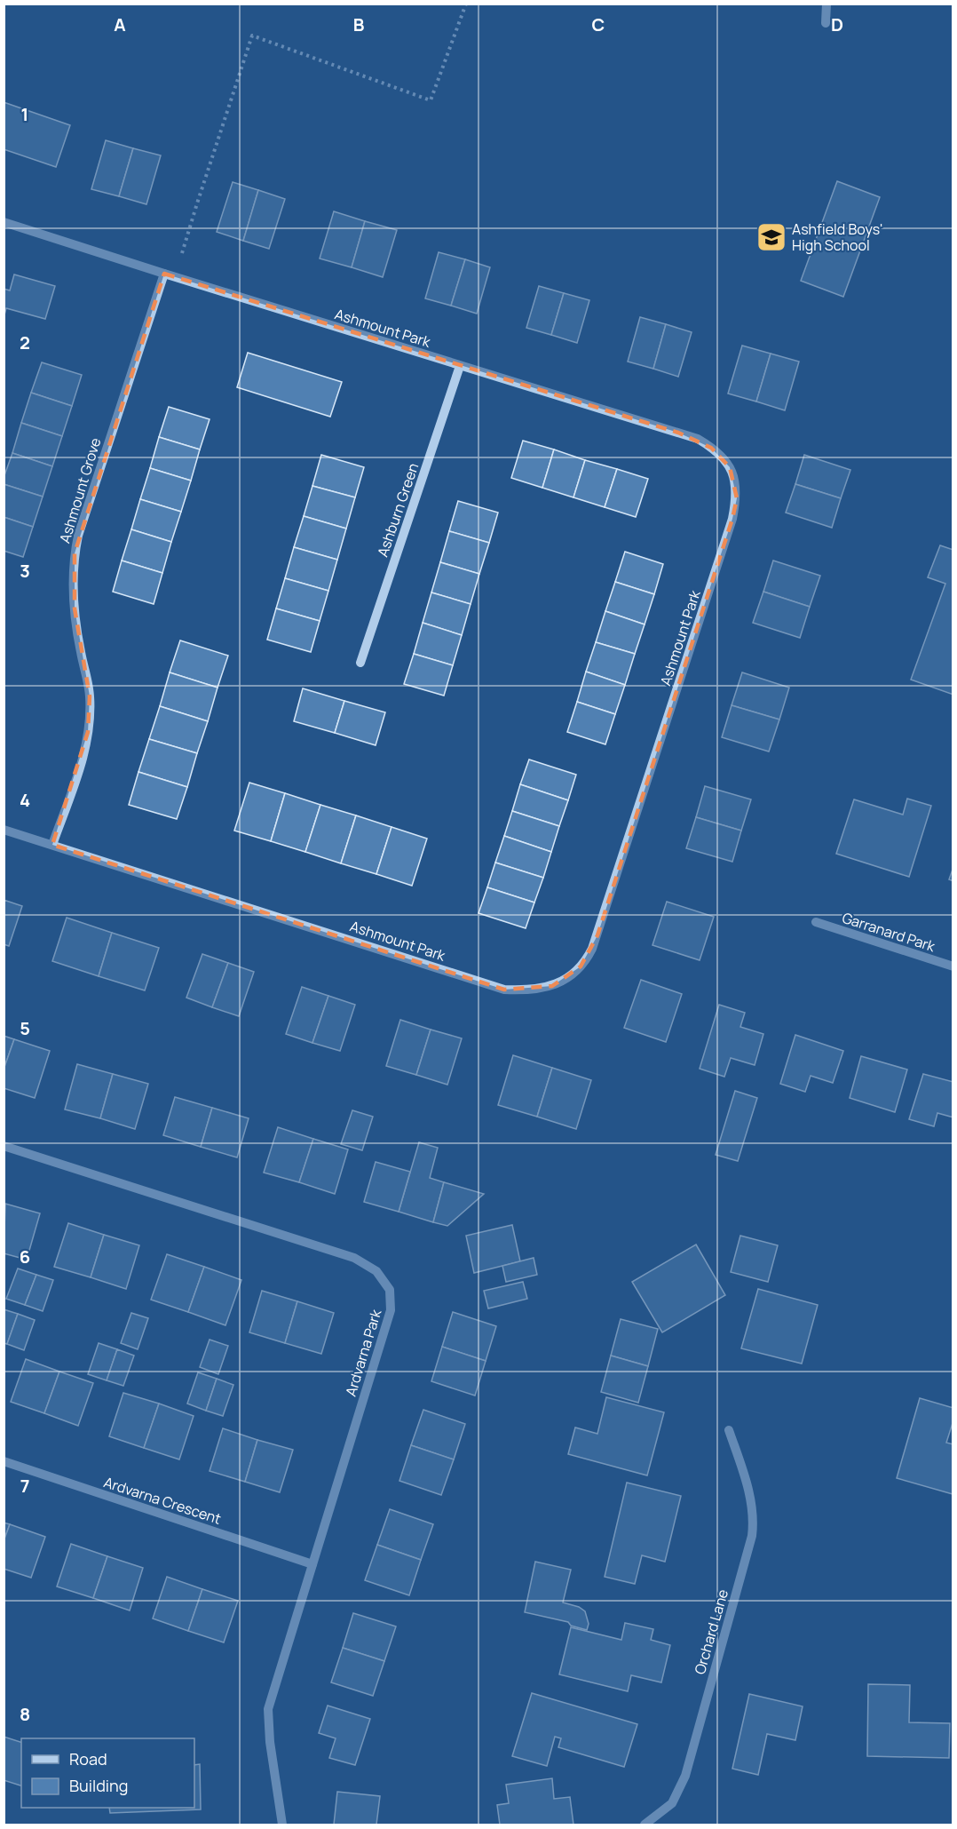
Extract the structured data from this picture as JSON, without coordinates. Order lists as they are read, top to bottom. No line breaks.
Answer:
{"streets":{"street":["Ashmount Park","Ashmount Grove","Ashburn Green","Garranard Park","Ardvarna Park","Ardvarna Crescent","Orchard Lane"]},"crossings":[["Ashmount Park","Ashmount Grove"],["Ashmount Park","Ashburn Green"],["Ardvarna Park","Ardvarna Crescent"]],"places":{"school or university":["Ashfield Boys' High School"]},"legend":["Road","Building"],"grid":{"columns":["A","B","C","D"],"rows":["1","2","3","4","5","6","7","8"]}}
